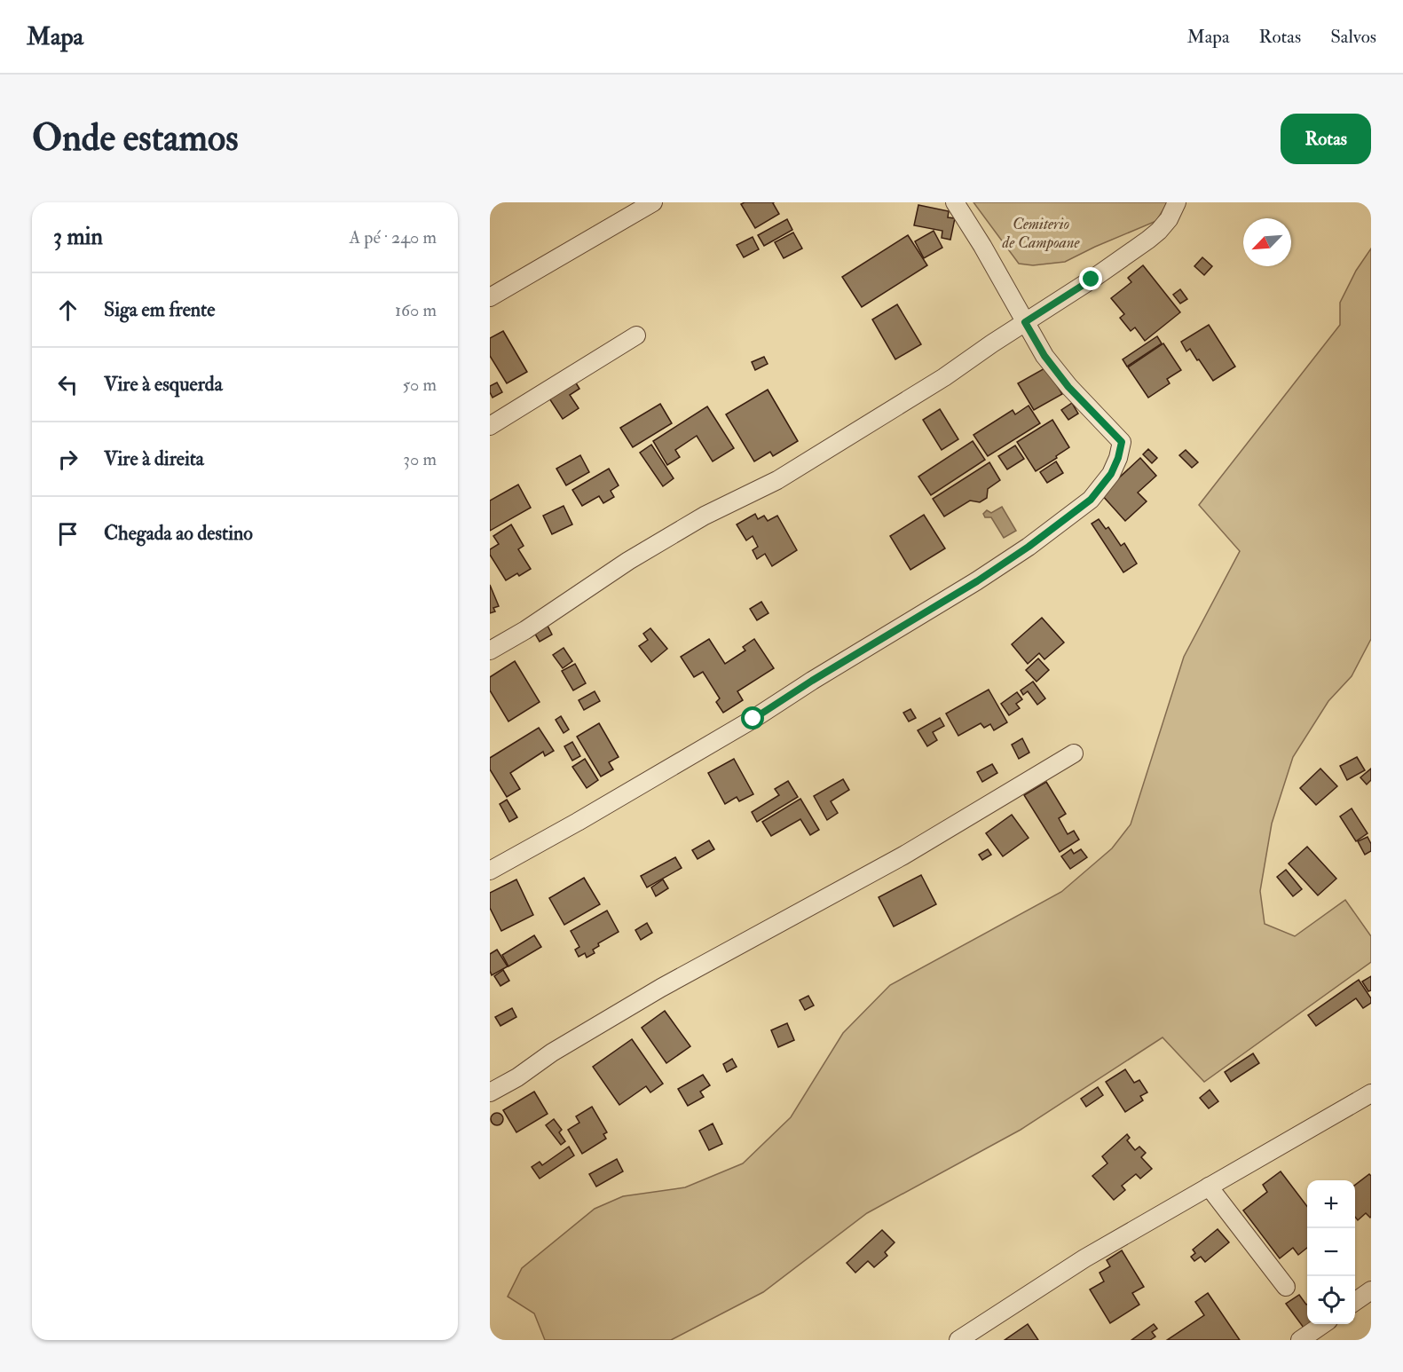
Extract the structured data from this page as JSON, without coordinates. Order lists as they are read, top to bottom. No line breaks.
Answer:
{"parks":["Cemiterio de Campoane"],"north":"bottom left","page":{"header":"Mapa","nav":["Mapa","Rotas","Salvos"],"buttons":"Rotas","title":"Onde estamos","heading":["3 min","A pé · 240 m"],"list":[["Siga em frente","160 m"],["Vire à esquerda","50 m"],["Vire à direita","30 m"],"Chegada ao destino"],"map_buttons":["+","−"]}}
